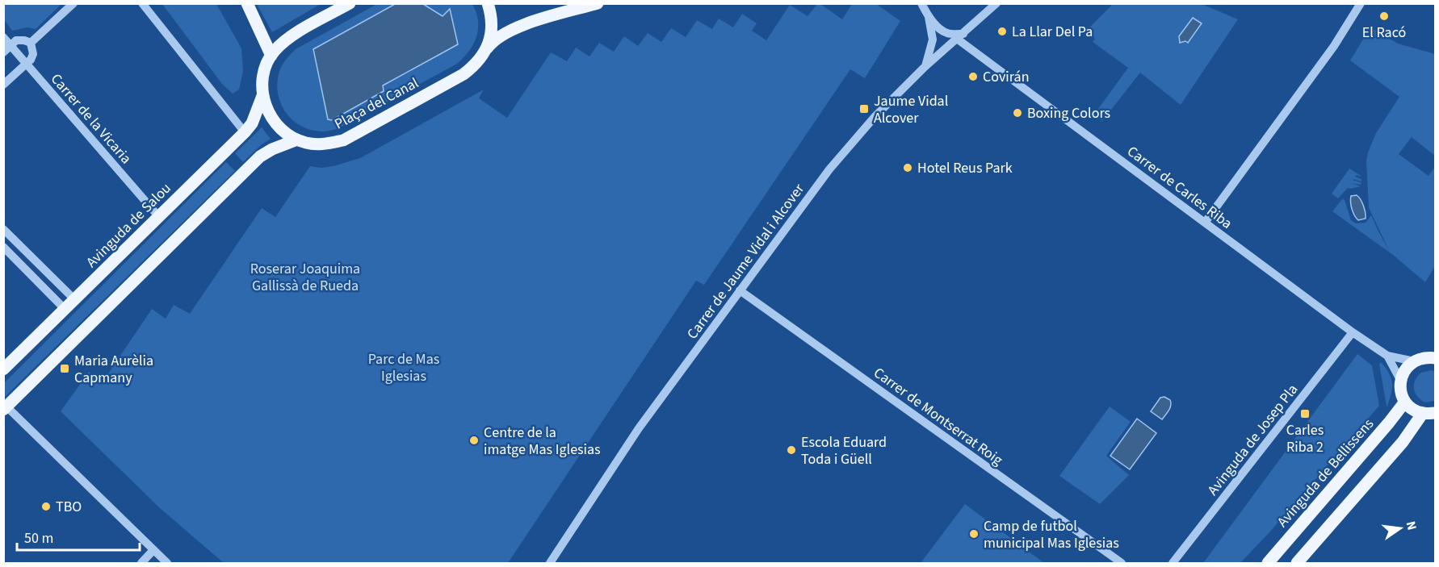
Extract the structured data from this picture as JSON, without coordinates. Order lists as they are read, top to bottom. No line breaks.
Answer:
{"streets":{"main road":["Plaça del Canal","Avinguda de Salou","Avinguda de Bellissens"],"street":["Carrer de la Vicaria","Carrer de Carles Riba","Carrer de Jaume Vidal i Alcover","Carrer de Montserrat Roig","Avinguda de Josep Pla"]},"crossings":[["Plaça del Canal","Avinguda de Salou"],["Carrer de la Vicaria","Avinguda de Salou"],["Carrer de Carles Riba","Carrer de Jaume Vidal i Alcover"],["Carrer de Carles Riba","Avinguda de Josep Pla"],["Carrer de Jaume Vidal i Alcover","Carrer de Montserrat Roig"]],"parks":["Roserar Joaquima Gallissà de Rueda","Parc de Mas Iglesias"],"places":{"other":["El Racó","La Llar Del Pa","Covirán","Boxing Colors","Hotel Reus Park","Centre de la imatge Mas Iglesias","Escola Eduard Toda i Güell","TBO","Camp de futbol municipal Mas Iglesias"],"transit":["Jaume Vidal Alcover","Maria Aurèlia Capmany","Carles Riba 2"]},"scale_bar":"50 m","north":"right"}
